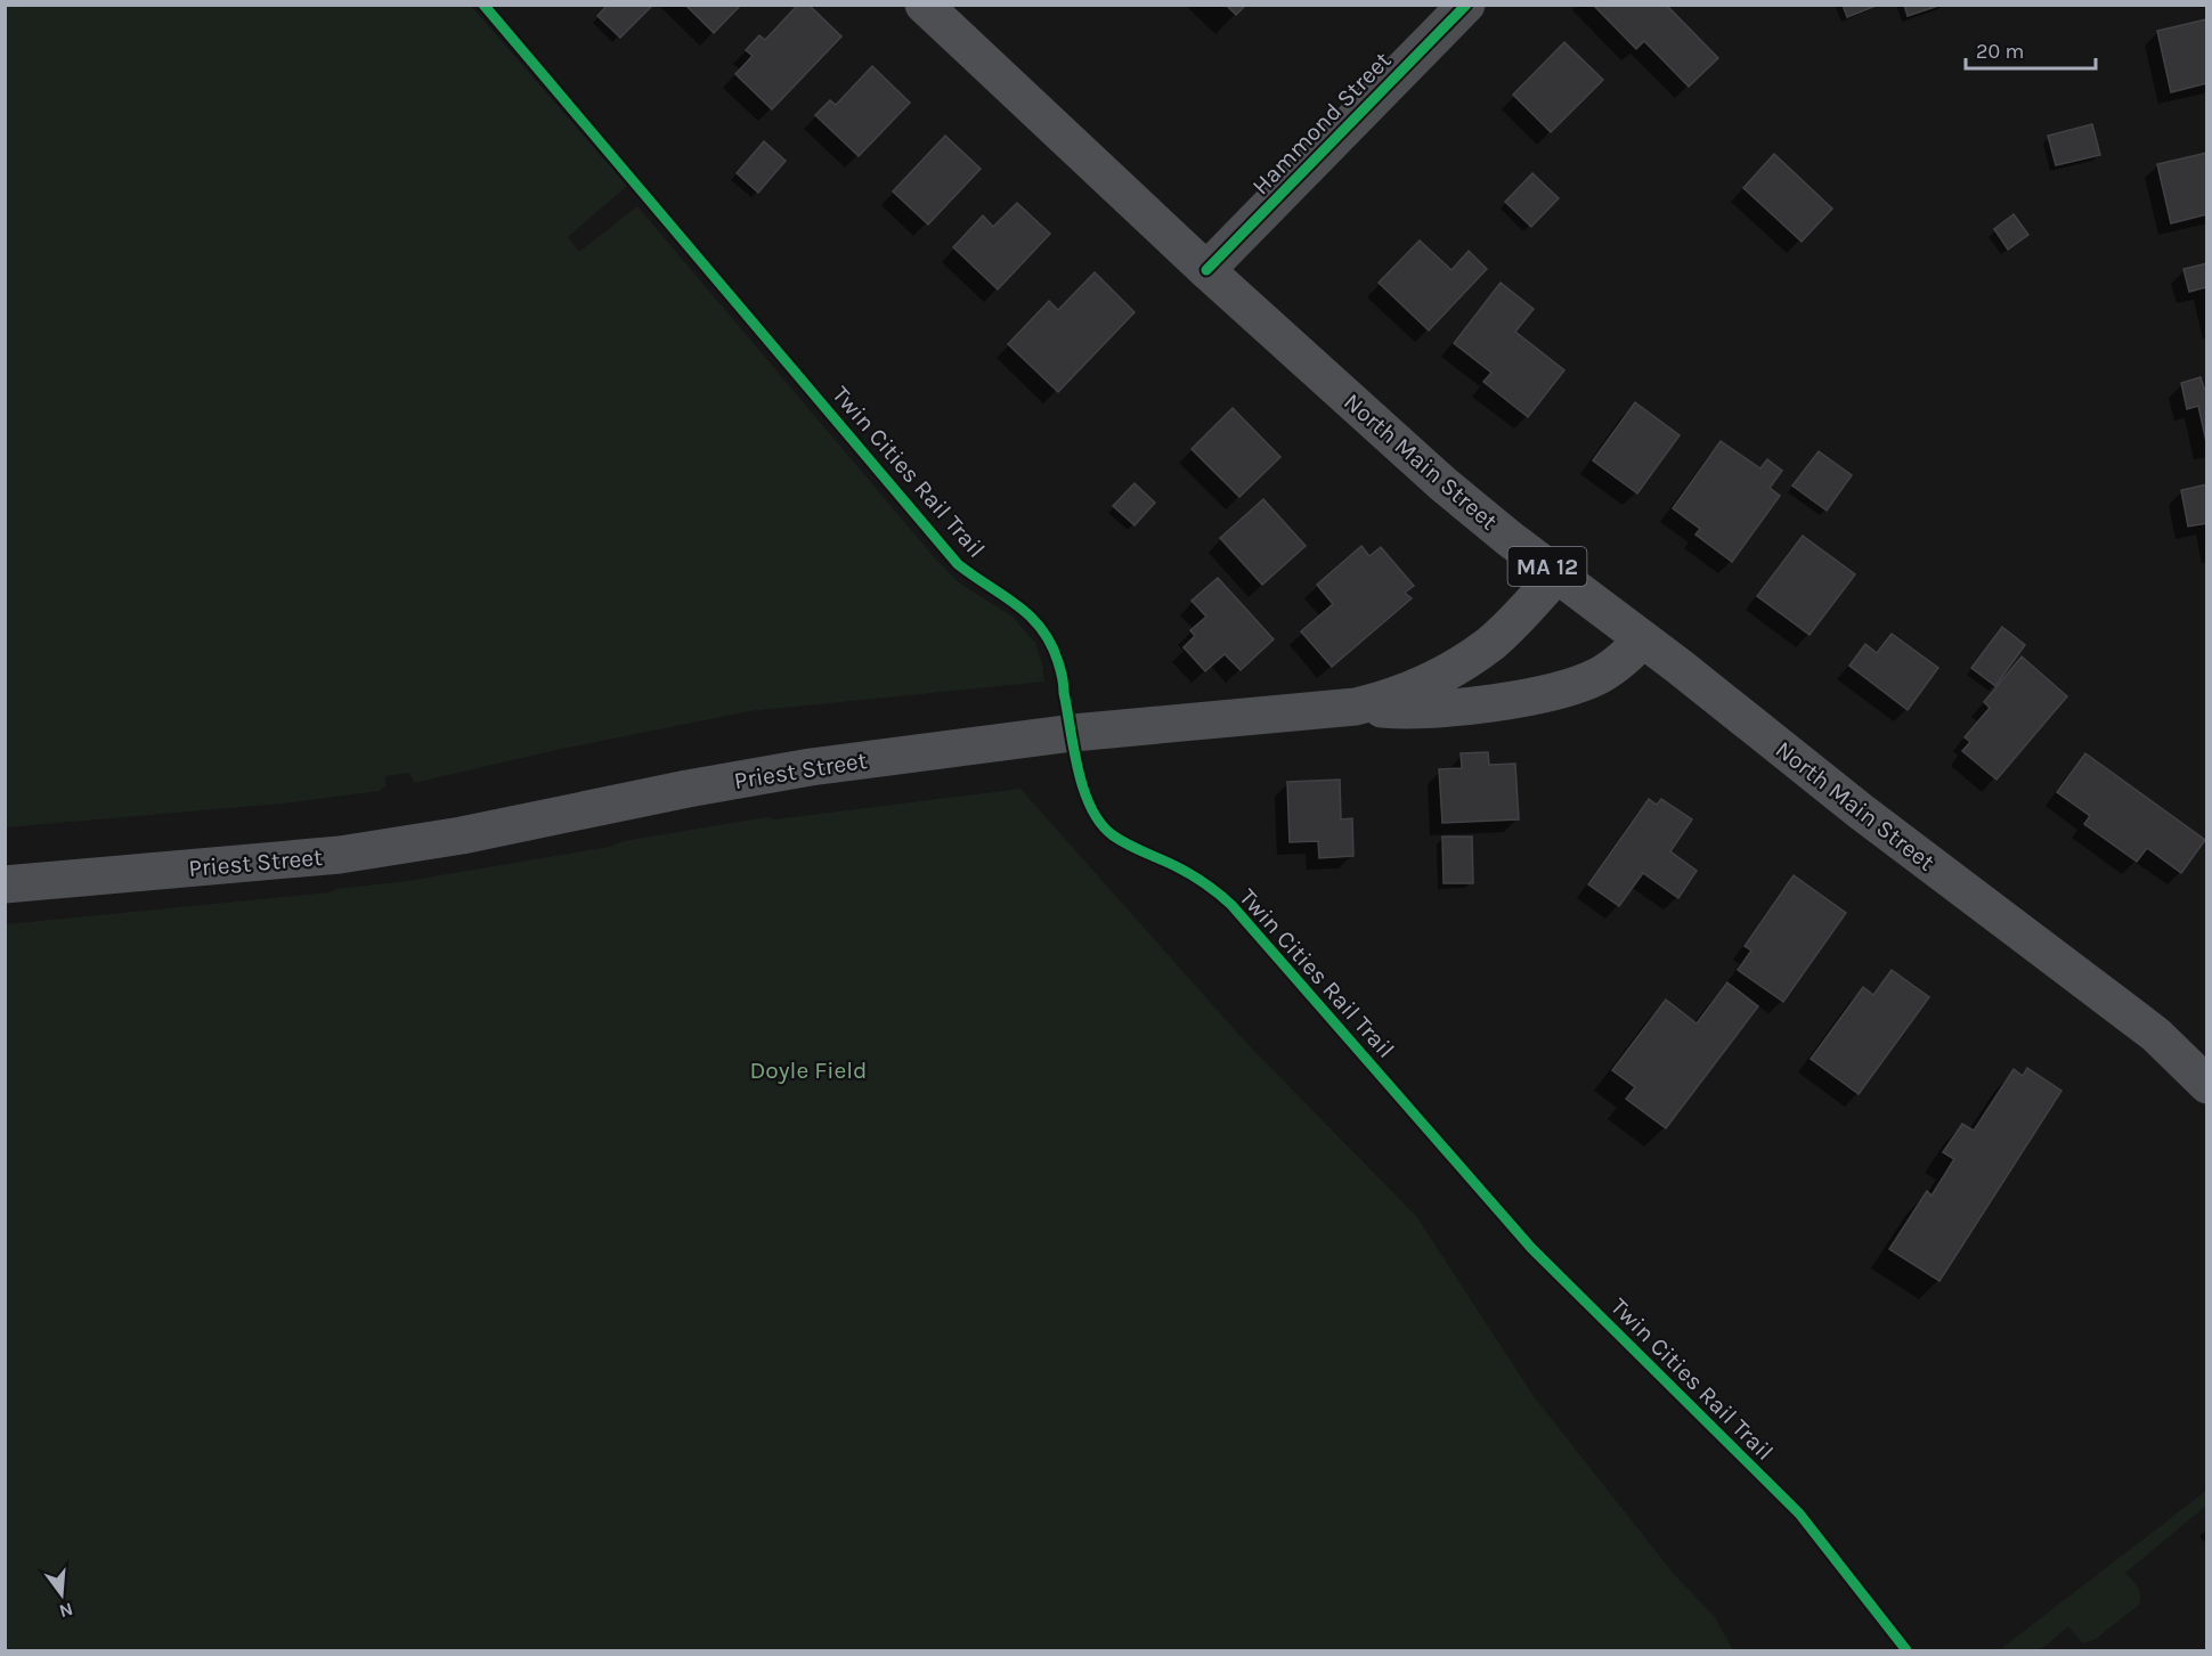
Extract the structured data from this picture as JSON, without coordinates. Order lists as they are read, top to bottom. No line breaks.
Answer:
{"streets":{"main road":["North Main Street","MA 12","Priest Street"],"street":["Hammond Street"],"cycle path":["Twin Cities Rail Trail"]},"crossings":[["Hammond Street","North Main Street"],["North Main Street","Priest Street"]],"parks":["Doyle Field"],"scale_bar":"20 m","north":"bottom"}
